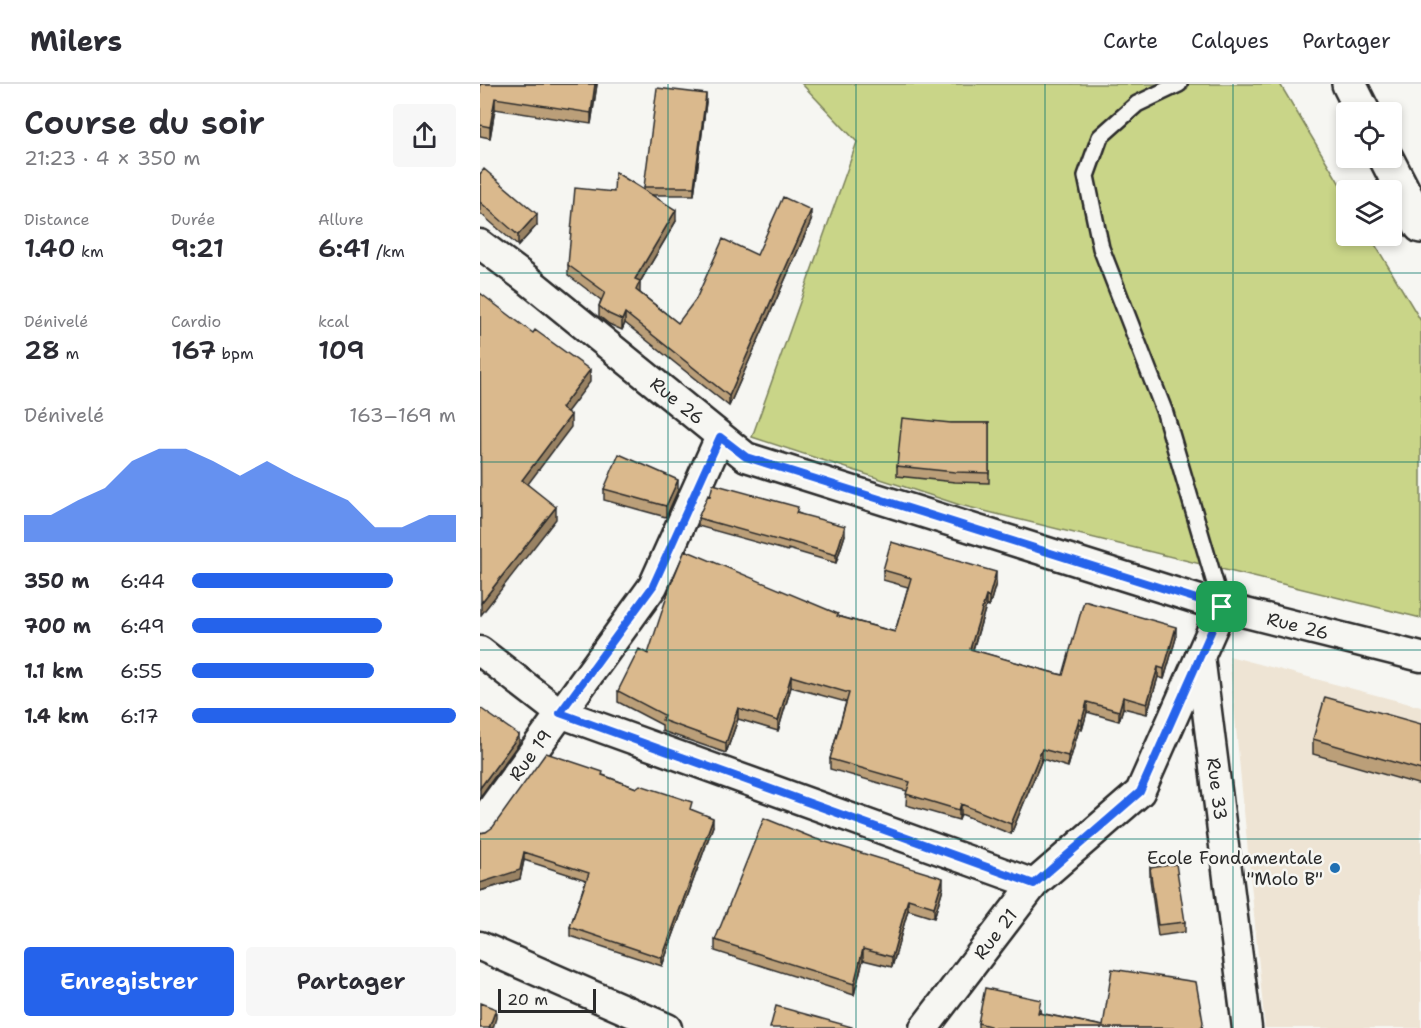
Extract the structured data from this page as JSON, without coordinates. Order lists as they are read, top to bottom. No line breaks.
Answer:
{"streets":{"street":["Rue 26","Rue 19","Rue 33","Rue 21"]},"crossings":[["Rue 26","Rue 19"],["Rue 26","Rue 21"],["Rue 33","Rue 21"]],"places":["Ecole Fondamentale \"Molo B\""],"scale_bar":"20 m","page":{"header":"Milers","nav":["Carte","Calques","Partager"],"heading":["Course du soir","21:23 · 4 × 350 m"],"stats":[["Distance","1.40 km"],["Durée","9:21"],["Allure","6:41 /km"],["Dénivelé","28 m"],["Cardio","167 bpm"],["kcal","109"]],"chart":["Dénivelé","163–169 m"],"list":[{"name":"350 m","note":"6:44"},{"name":"700 m","note":"6:49"},{"name":"1.1 km","note":"6:55"},{"name":"1.4 km","note":"6:17"}],"buttons":["Enregistrer","Partager"],"scale":"20 m"}}
